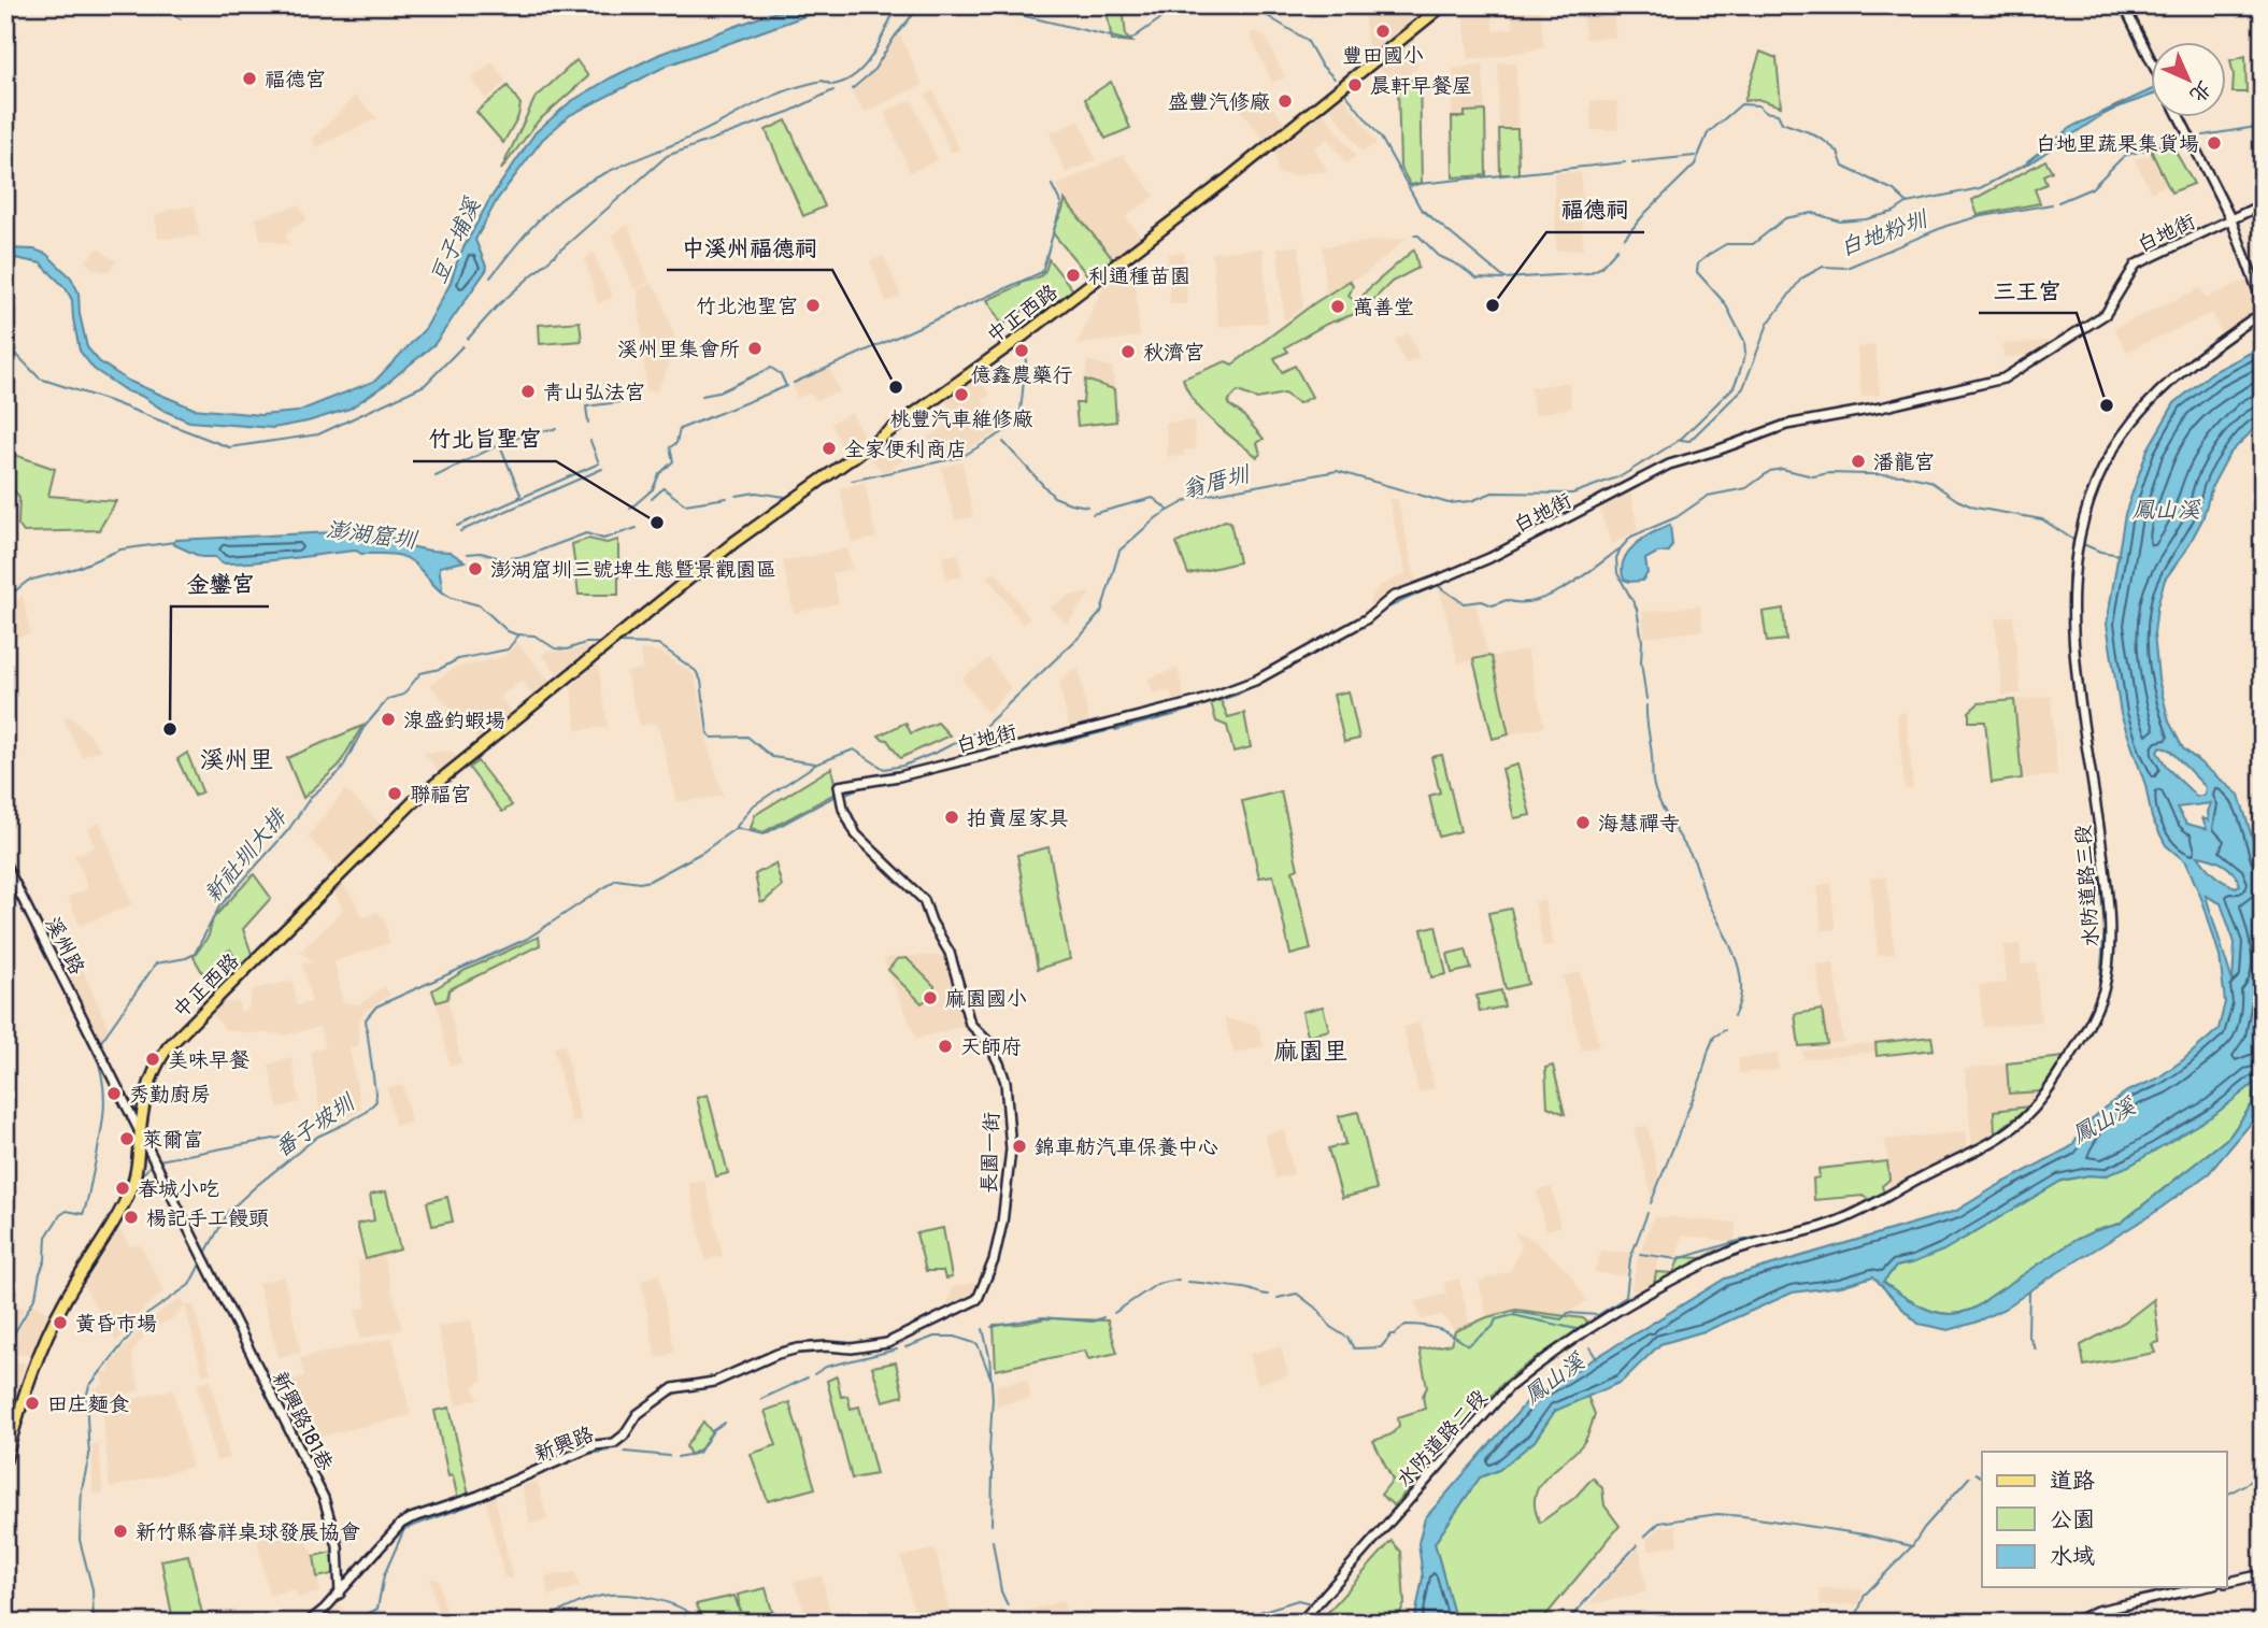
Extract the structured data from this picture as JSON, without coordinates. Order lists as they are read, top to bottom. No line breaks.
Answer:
{"streets":{"main road":["中正西路"],"street":["白地街","水防道路三段","溪州路","長園一街","新興路181巷","水防道路二段","新興路"]},"crossings":[["白地街","長園一街"],["中正西路","溪州路"],["中正西路","新興路181巷"],["水防道路三段","水防道路二段"],["溪州路","新興路181巷"],["長園一街","新興路"],["新興路181巷","新興路"]],"districts":["溪州里","麻園里"],"water":["白地粉圳","豆子埔溪","翁厝圳","鳳山溪","澎湖窟圳","新社圳大排","番子坡圳"],"places":["豐田國小","福德宮","晨軒早餐屋","盛豐汽修廠","白地里蔬果集貨場","利通種苗園","竹北池聖宮","福德祠","萬善堂","溪州里集會所","億鑫農藥行","秋濟宮","中溪州福德祠","青山弘法宮","桃豐汽車維修廠","三王宮","全家便利商店","潘龍宫","竹北旨聖宮","澎湖窟圳三號埤生態暨景觀園區","湶盛釣蝦場","金鑾宮","聯福宮","拍賣屋家具","海慧禪寺","麻園國小","天師府","美味早餐","秀勤廚房","萊爾富","錦車舫汽車保養中心","春城小吃","楊記手工饅頭","黃昏市場","田庄麵食","新竹縣睿祥桌球發展協會"],"legend":["道路","公園","水域"],"north":"bottom right"}
